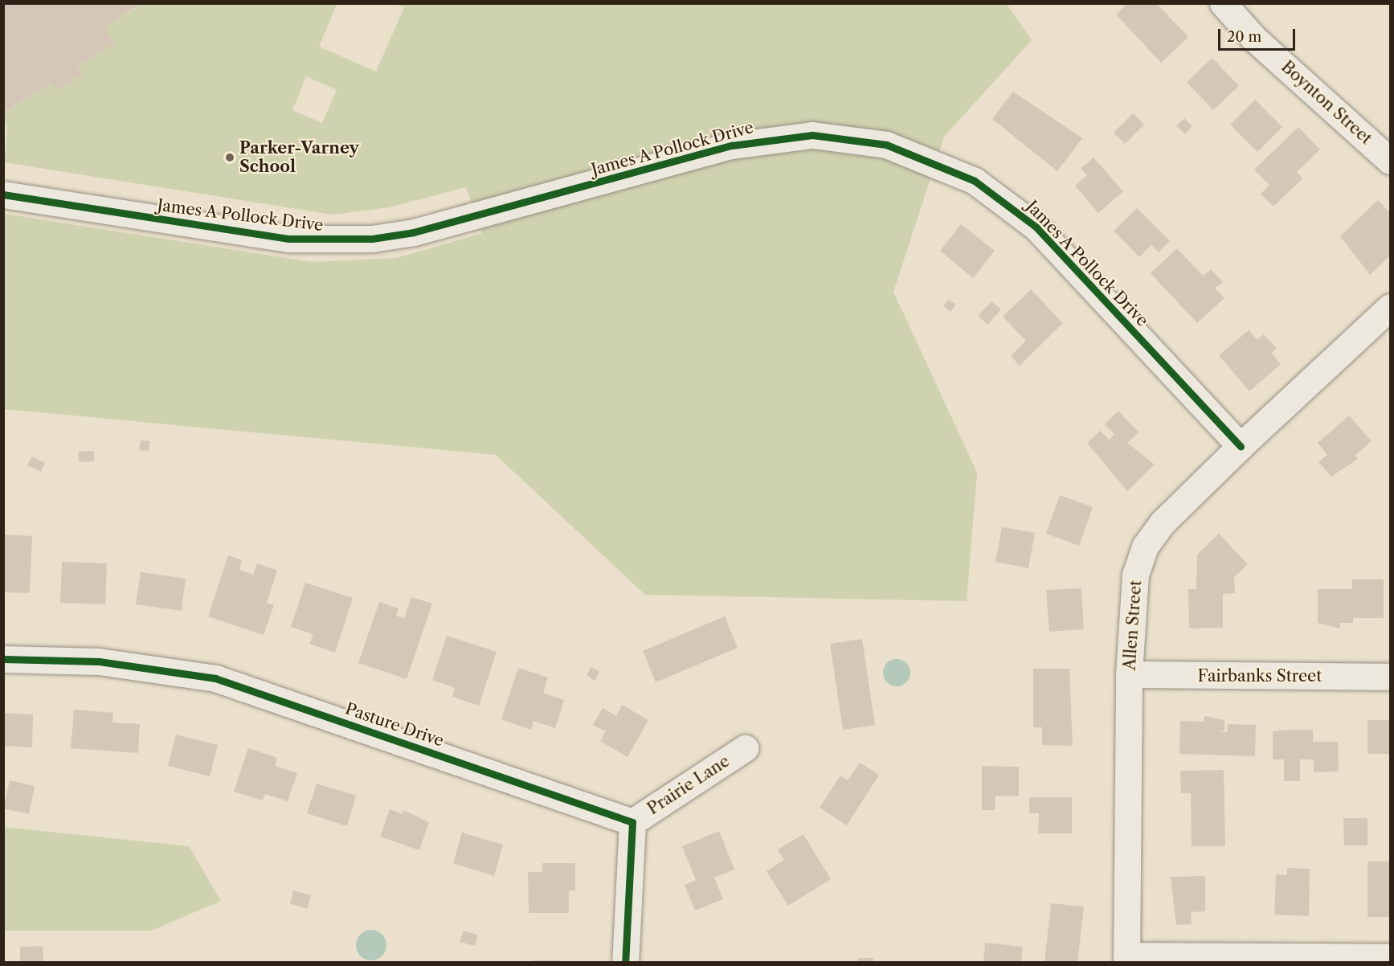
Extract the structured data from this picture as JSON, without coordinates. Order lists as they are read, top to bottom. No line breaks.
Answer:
{"streets":{"street":["Boynton Street","James A Pollock Drive","Allen Street","Fairbanks Street","Pasture Drive","Prairie Lane"]},"crossings":[["James A Pollock Drive","Allen Street"],["Allen Street","Fairbanks Street"],["Pasture Drive","Prairie Lane"]],"places":["Parker-Varney School"],"scale_bar":"20 m"}
